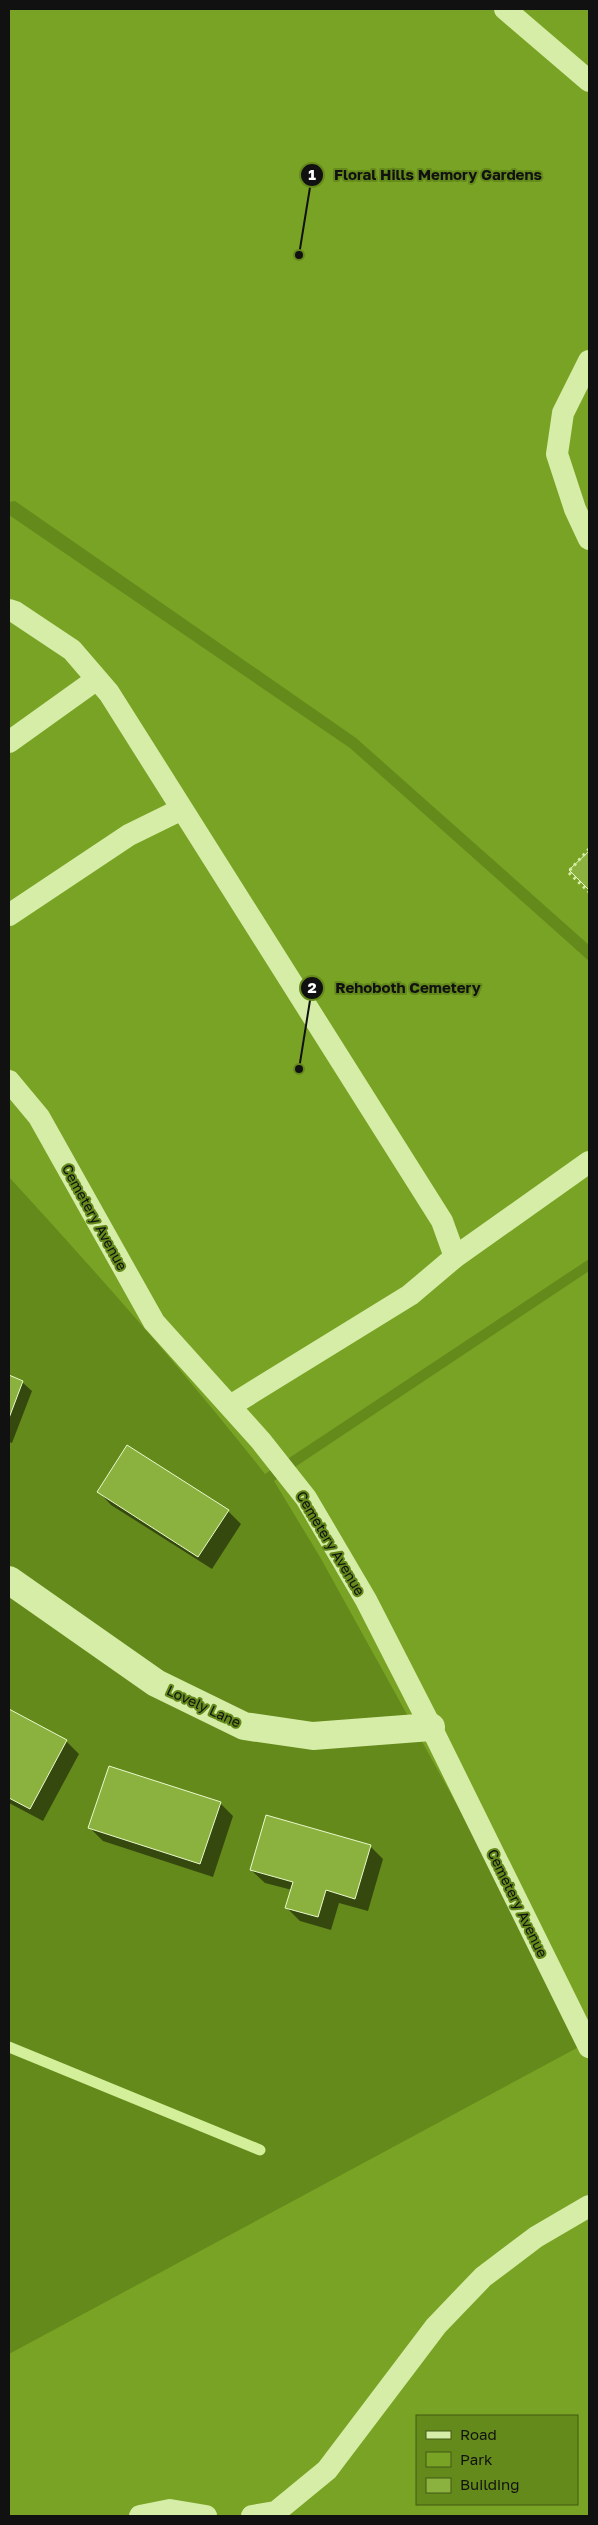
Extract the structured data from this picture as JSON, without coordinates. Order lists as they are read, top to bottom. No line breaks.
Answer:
{"streets":{"street":["Lovely Lane"],"lane":["Cemetery Avenue"]},"crossings":[["Cemetery Avenue","Lovely Lane"]],"places":["Floral Hills Memory Gardens","Rehoboth Cemetery"],"legend":["Road","Park","Building"]}
